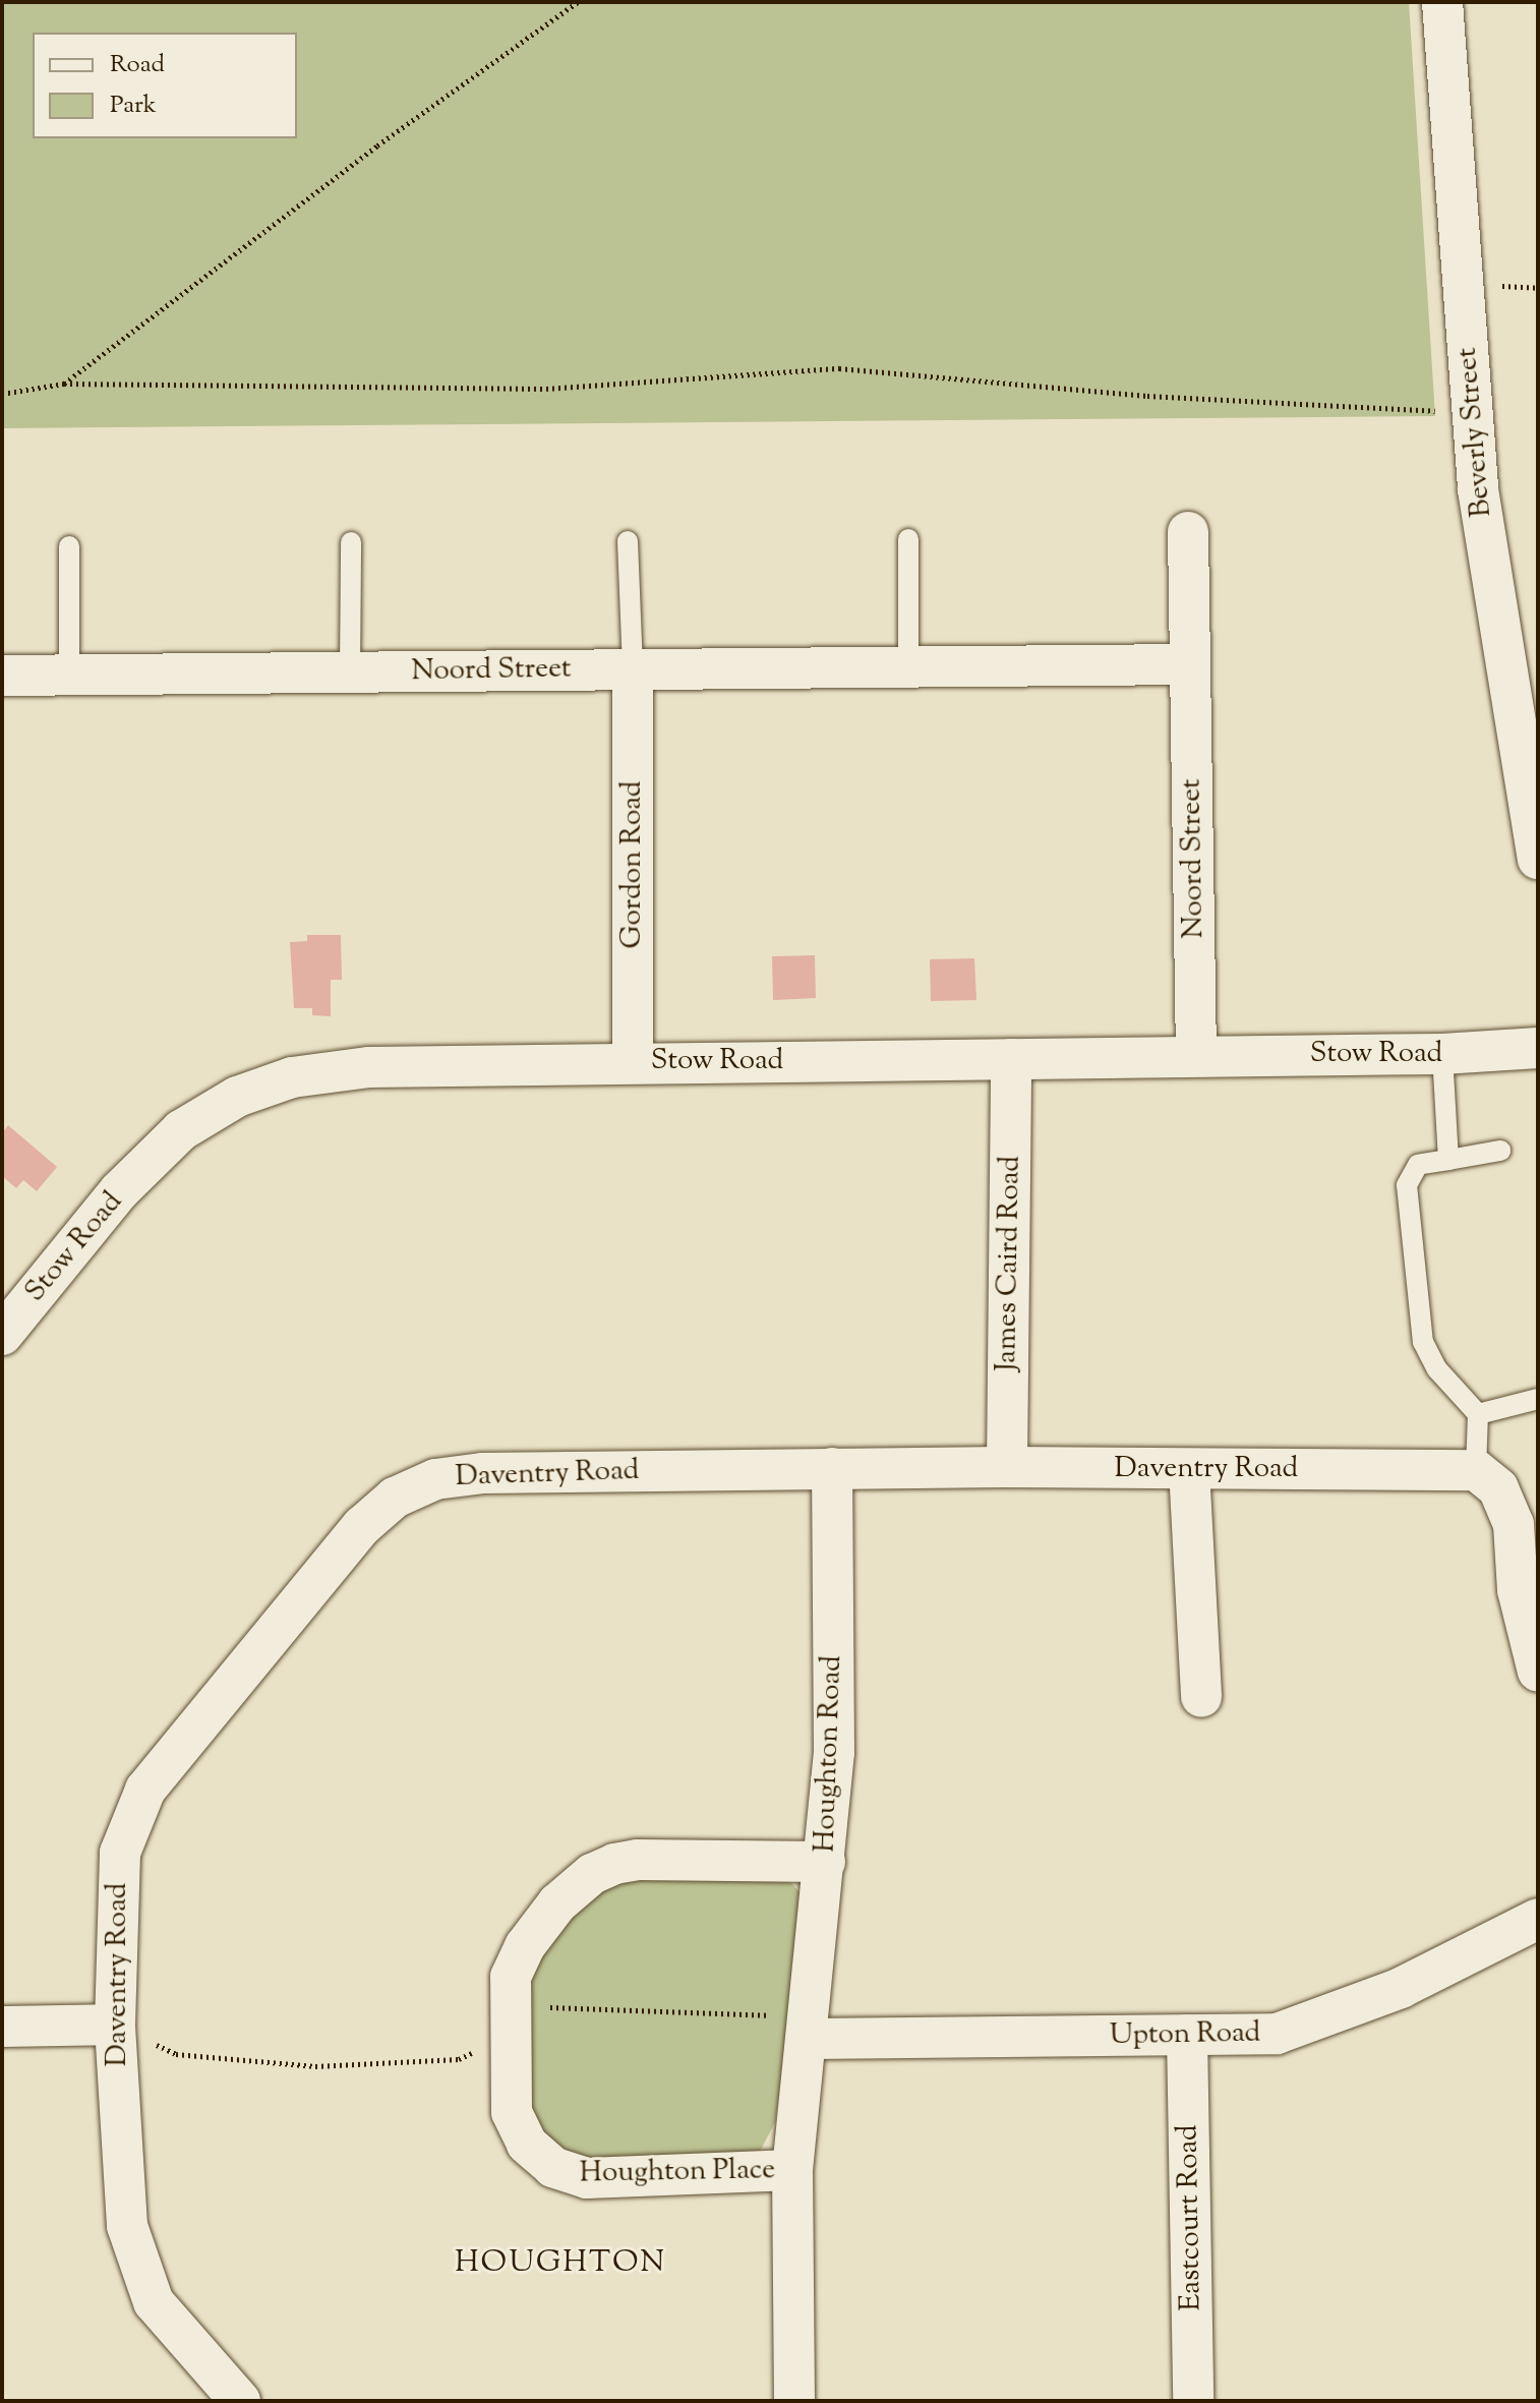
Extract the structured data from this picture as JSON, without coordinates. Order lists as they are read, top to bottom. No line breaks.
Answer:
{"streets":{"street":["Beverly Street","Noord Street","Gordon Road","Stow Road","James Caird Road","Daventry Road","Houghton Road","Upton Road","Houghton Place","Eastcourt Road"]},"crossings":[["Noord Street","Gordon Road"],["Noord Street","Stow Road"],["Gordon Road","Stow Road"],["Stow Road","James Caird Road"],["James Caird Road","Daventry Road"],["Daventry Road","Houghton Road"],["Houghton Road","Upton Road"],["Houghton Road","Houghton Place"],["Upton Road","Eastcourt Road"]],"districts":["HOUGHTON"],"legend":["Road","Park"]}
